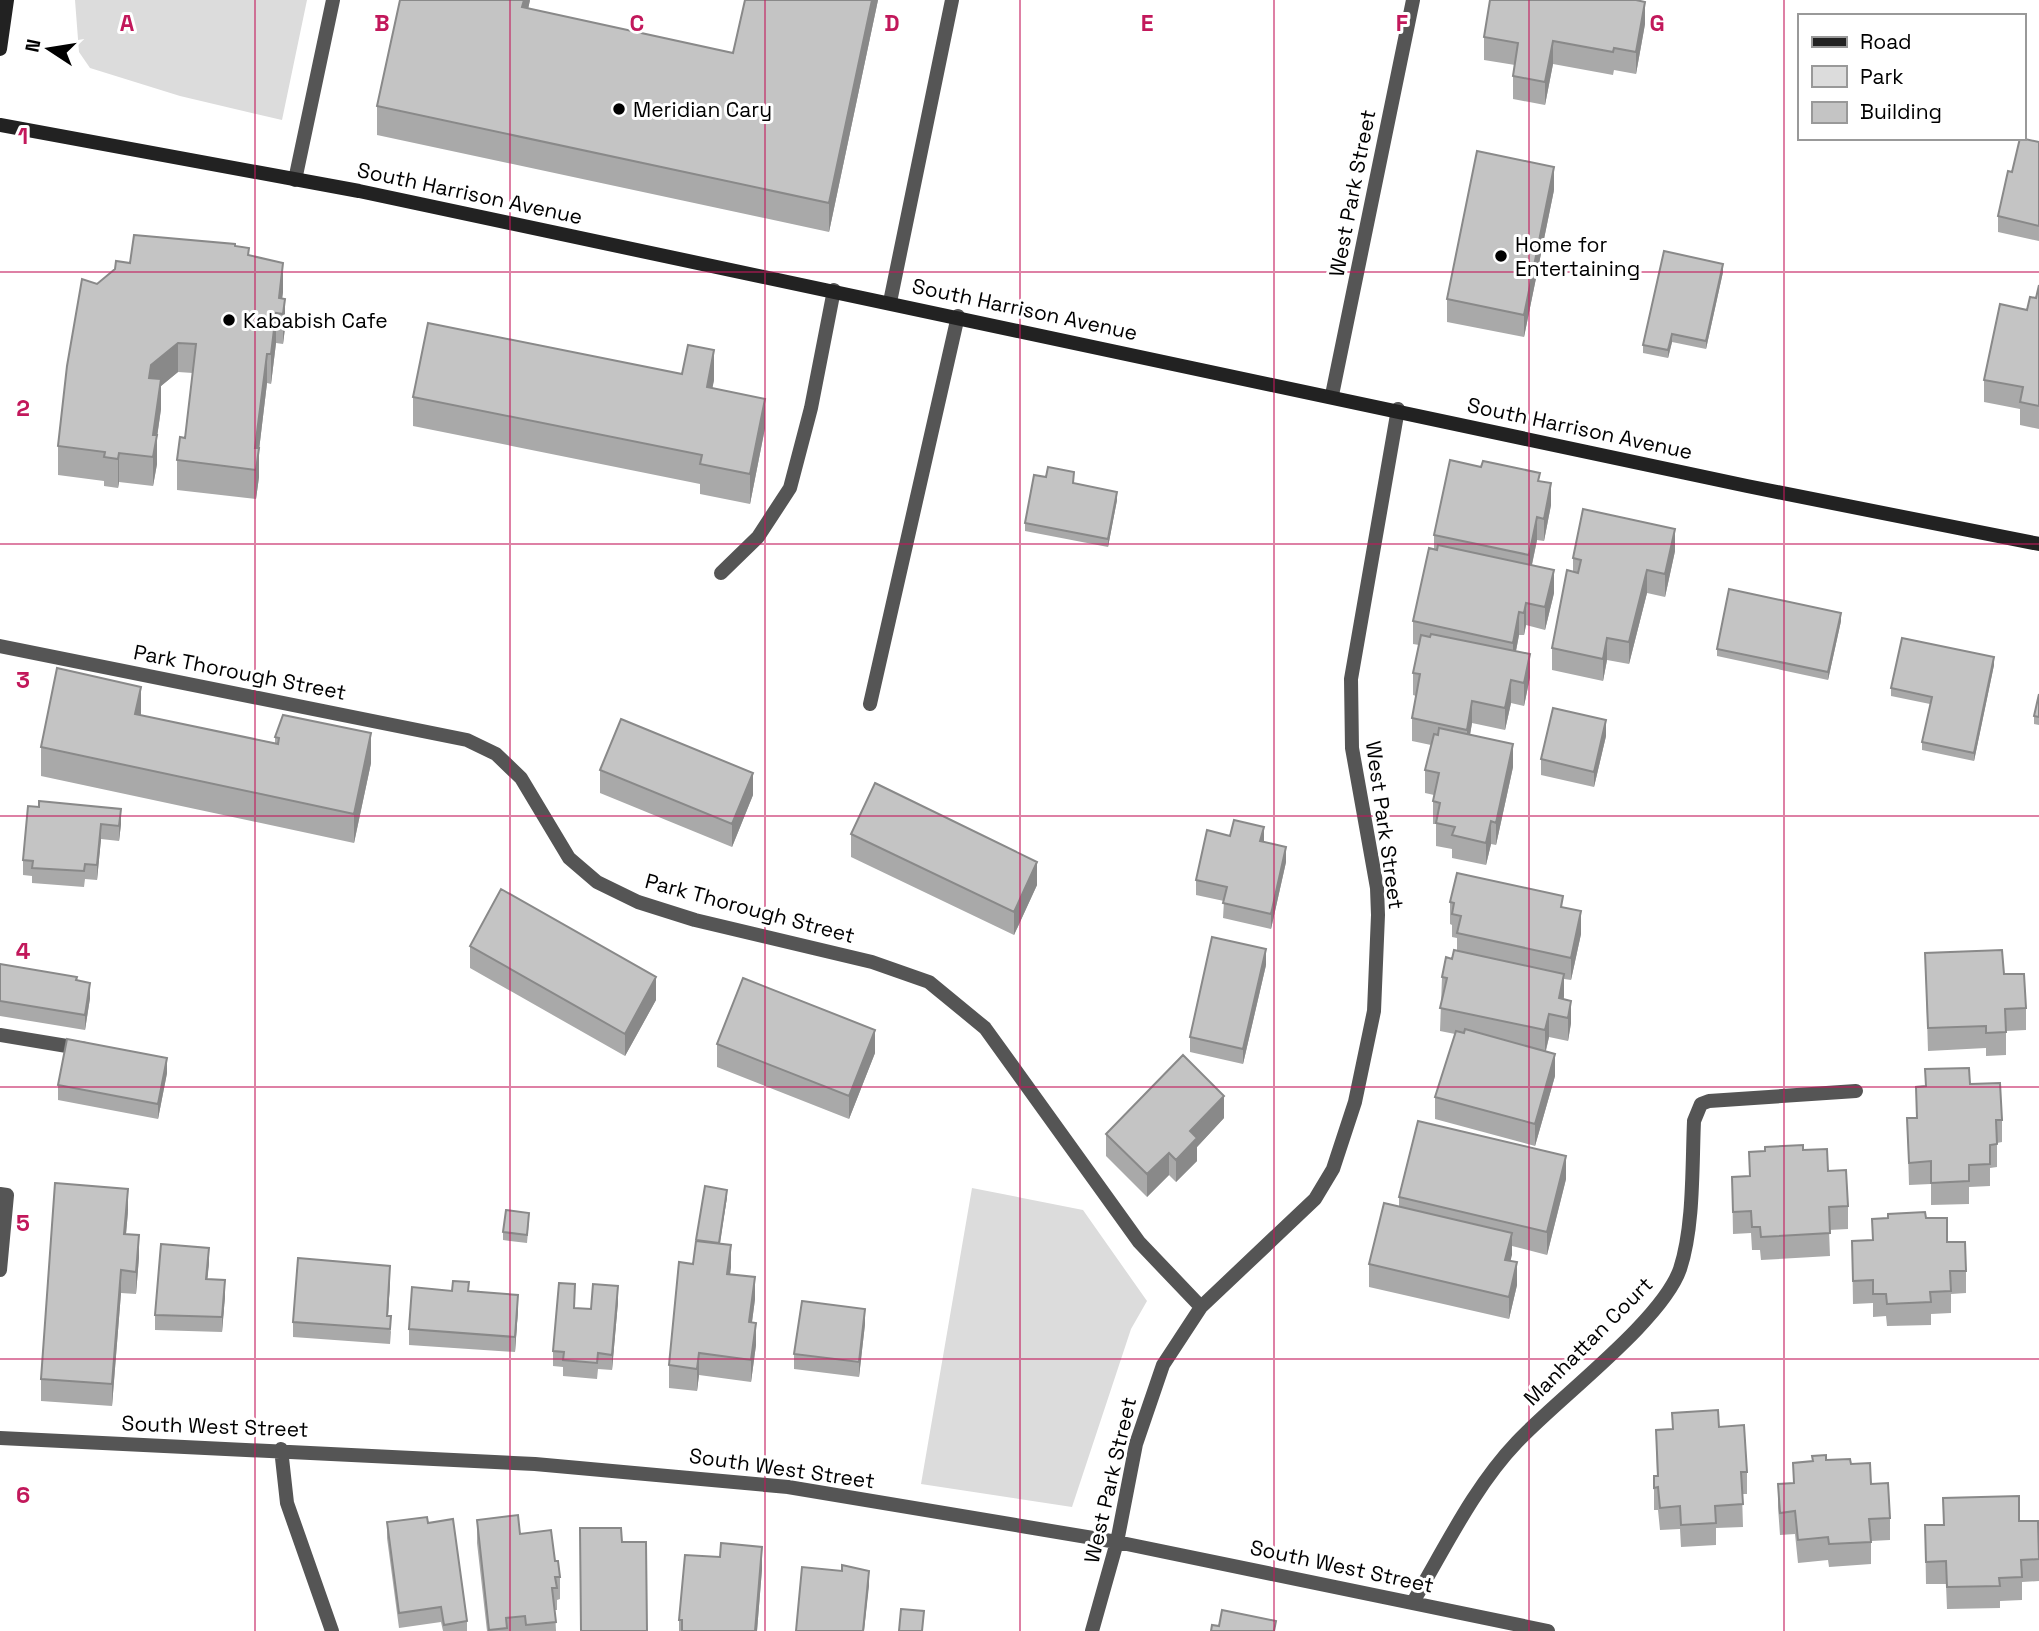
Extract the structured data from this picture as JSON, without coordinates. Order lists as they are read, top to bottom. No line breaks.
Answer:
{"streets":{"street":["South Harrison Avenue","West Park Street","Park Thorough Street","Manhattan Court","South West Street"]},"crossings":[["South Harrison Avenue","West Park Street"],["West Park Street","Park Thorough Street"],["West Park Street","South West Street"],["Manhattan Court","South West Street"]],"places":["Meridian Cary","Home for Entertaining","Kababish Cafe"],"legend":["Road","Park","Building"],"north":"left","grid":{"columns":["A","B","C","D","E","F","G"],"rows":["1","2","3","4","5","6"]}}
